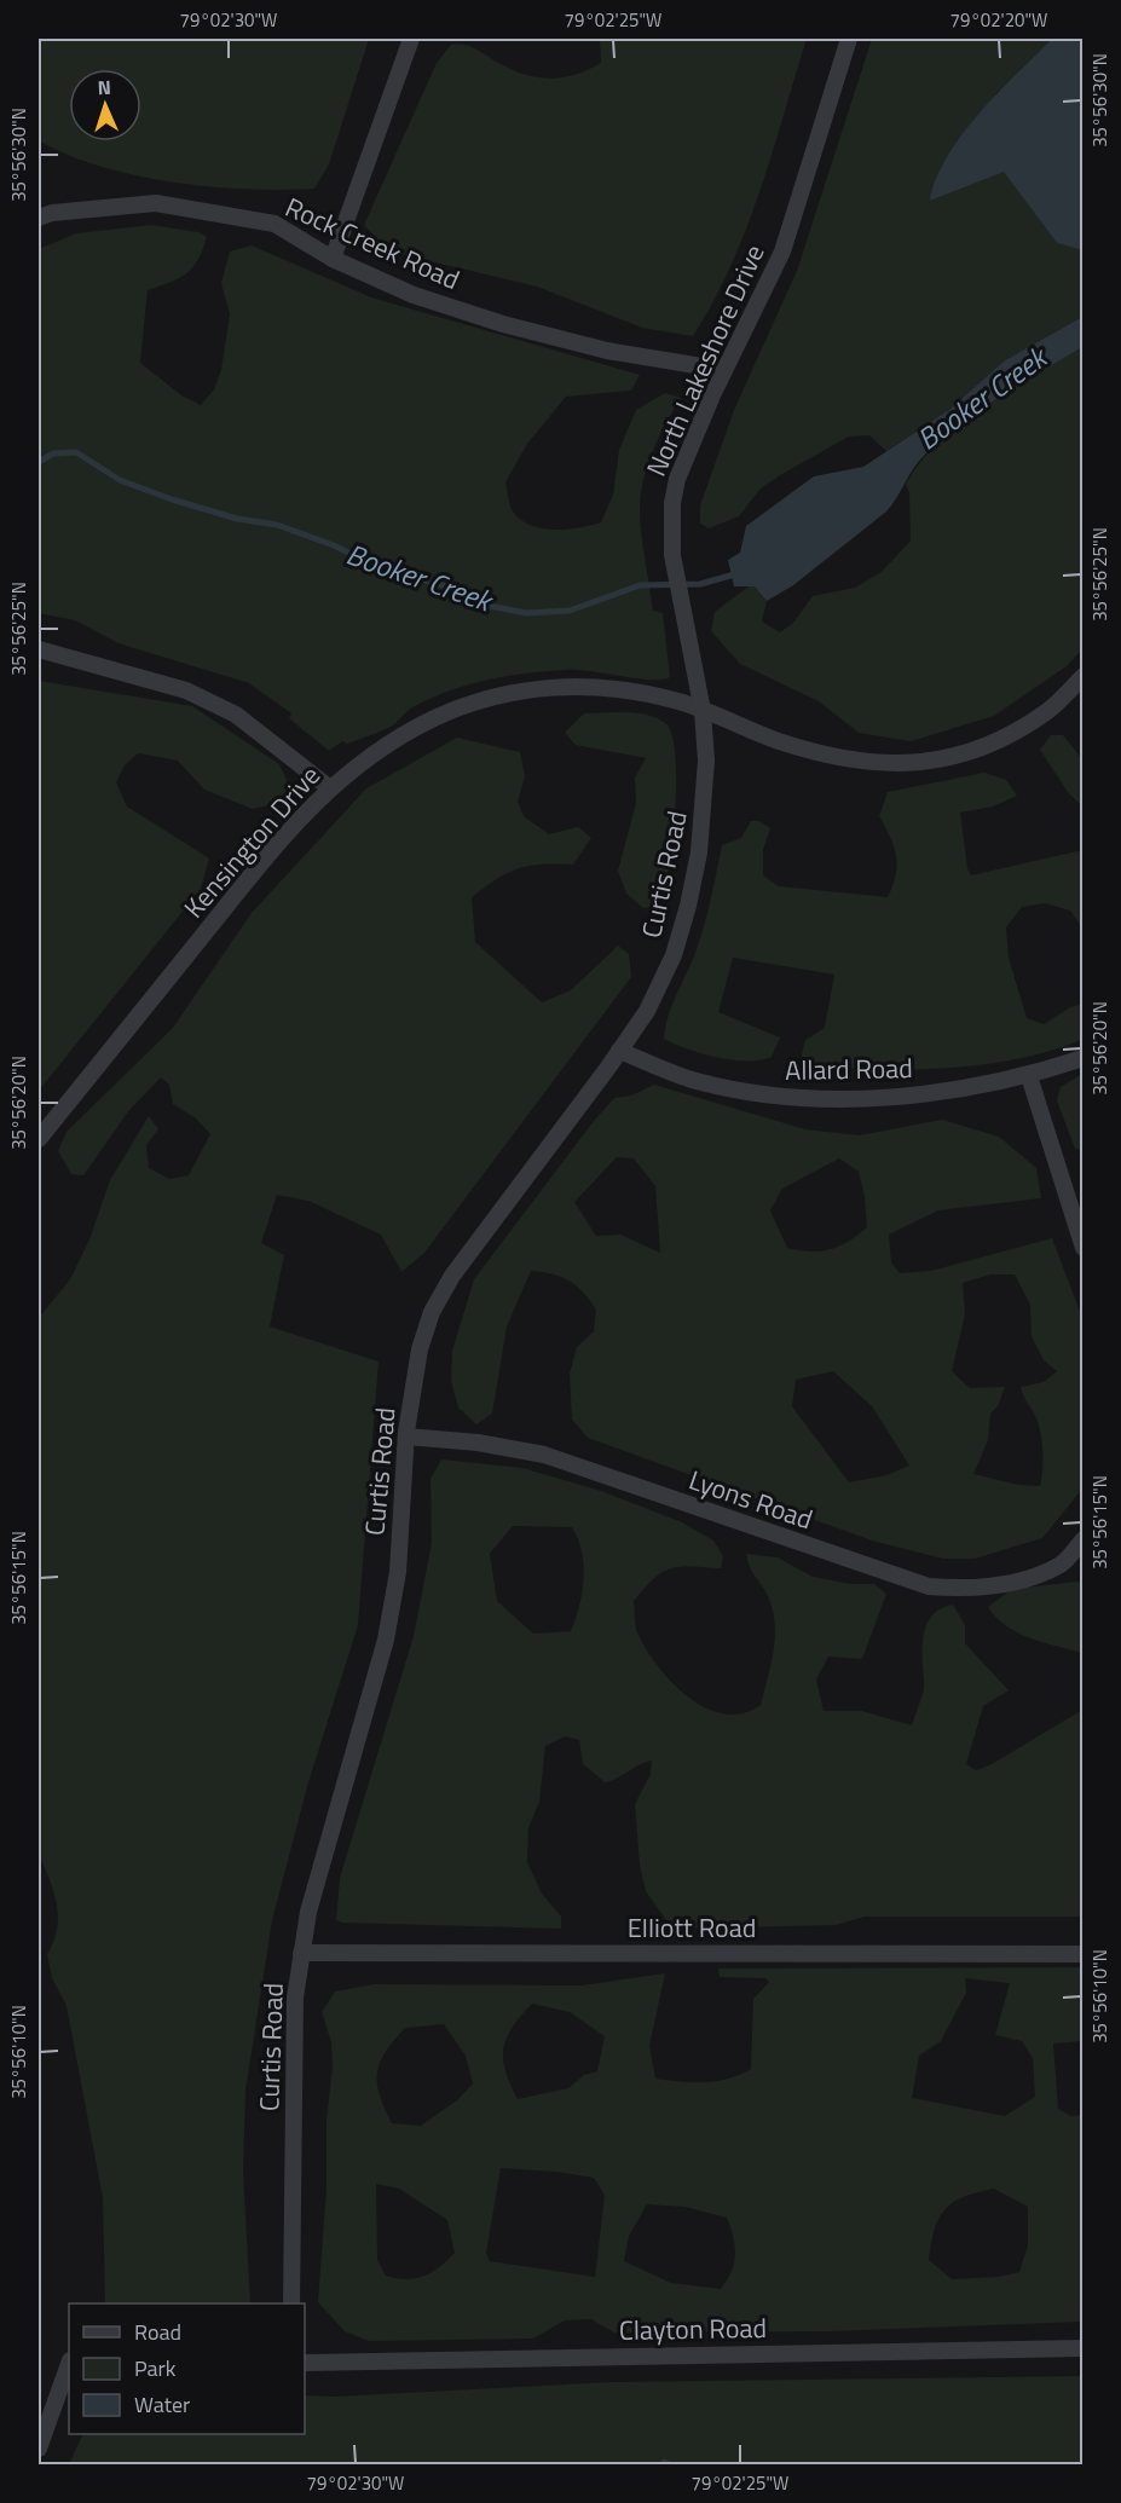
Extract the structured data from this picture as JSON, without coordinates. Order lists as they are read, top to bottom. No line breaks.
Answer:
{"streets":{"street":["Rock Creek Road","North Lakeshore Drive","Kensington Drive","Curtis Road","Allard Road","Lyons Road","Elliott Road","Clayton Road"]},"crossings":[["Rock Creek Road","North Lakeshore Drive"],["North Lakeshore Drive","Kensington Drive"],["North Lakeshore Drive","Curtis Road"],["Kensington Drive","Curtis Road"],["Curtis Road","Allard Road"],["Curtis Road","Lyons Road"],["Curtis Road","Elliott Road"]],"water":["Booker Creek"],"legend":["Road","Park","Water"],"north":"top","coordinates":["79°02'30\"W","79°02'25\"W","79°02'20\"W","35°56'30\"N","35°56'25\"N","35°56'20\"N","35°56'15\"N","35°56'10\"N"]}
